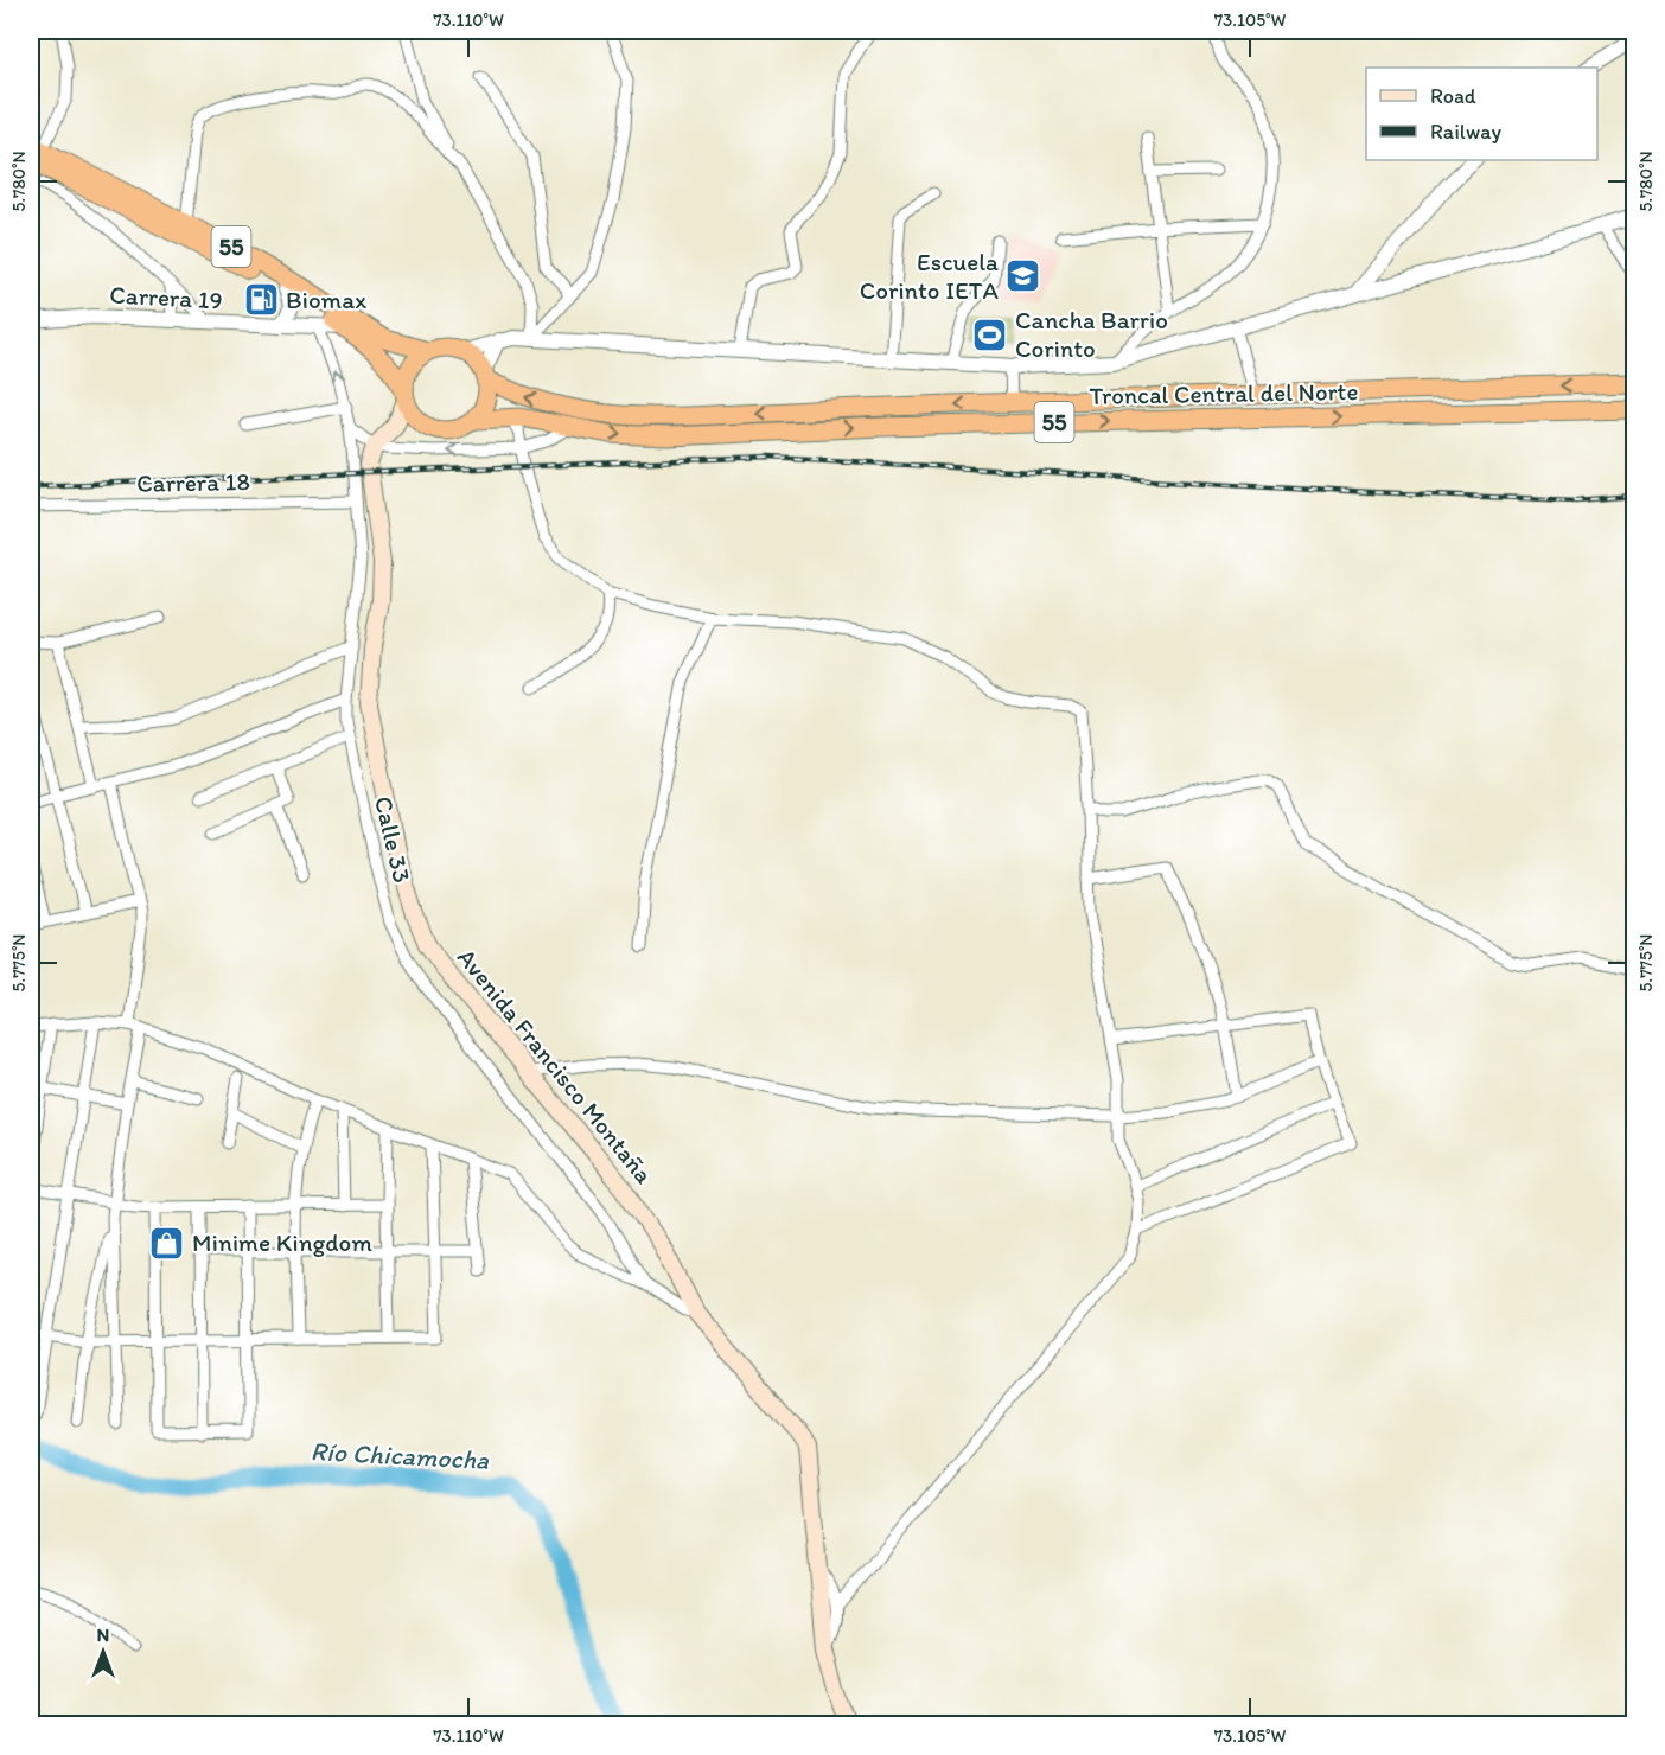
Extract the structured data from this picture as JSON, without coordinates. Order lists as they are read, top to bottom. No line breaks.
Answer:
{"streets":{"highway":["55","Troncal Central del Norte"],"main road":["Avenida Francisco Montaña"],"street":["Carrera 19","Carrera 18","Calle 33"]},"crossings":[["55","Carrera 19"],["55","Troncal Central del Norte"],["Carrera 19","Calle 33"],["Carrera 18","Calle 33"]],"water":["Río Chicamocha"],"places":{"school or university":["Escuela Corinto IETA"],"fuel station":["Biomax"],"sports":["Cancha Barrio Corinto"],"shop":["Minime Kingdom"]},"legend":["Road","Railway"],"north":"top","coordinates":["73.110°W","73.105°W","5.780°N","5.775°N"]}
